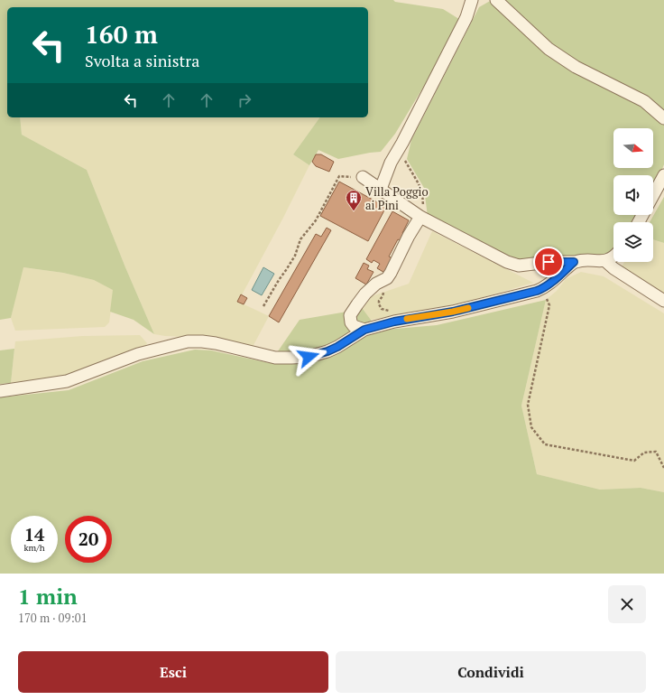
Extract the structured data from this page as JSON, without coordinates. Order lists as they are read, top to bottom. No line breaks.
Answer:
{"places":{"building":["Villa Poggio ai Pini"]},"north":"right","page":{"turn":["160 m","Svolta a sinistra"],"speed":"14 km/h","limit":"20","heading":["1 min","170 m · 09:01"],"buttons":["Esci","Condividi"]}}
